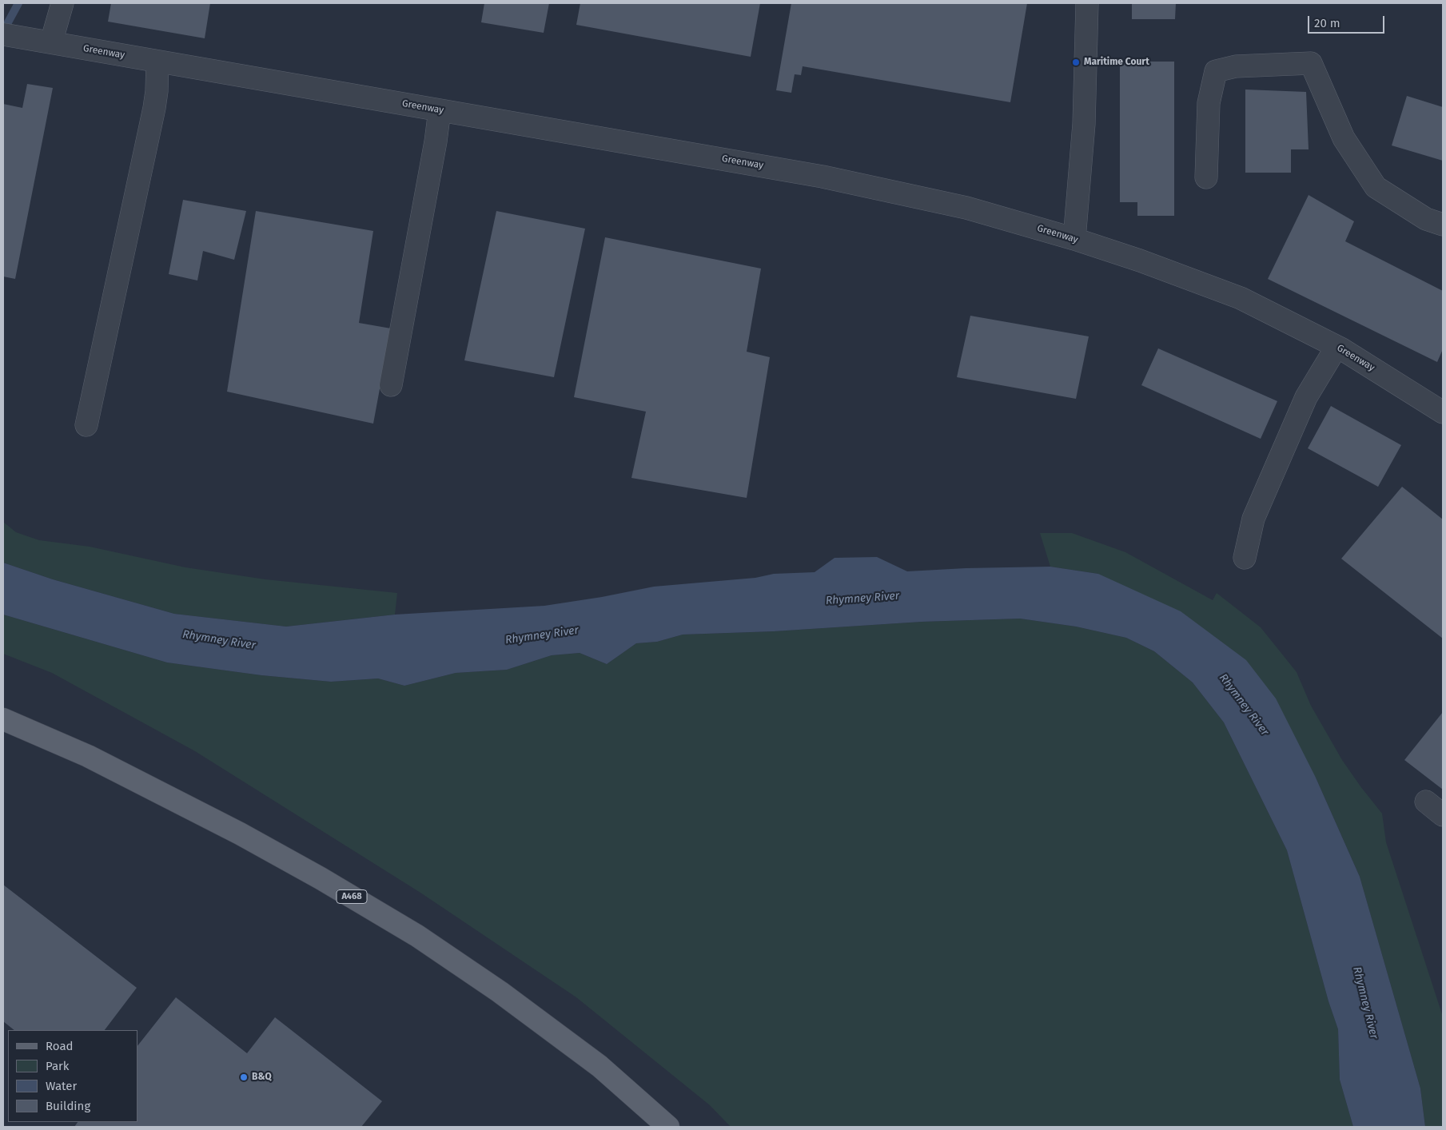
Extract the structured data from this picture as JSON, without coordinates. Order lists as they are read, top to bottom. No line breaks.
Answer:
{"streets":{"main road":["A468"],"street":["Greenway"]},"water":["Rhymney River"],"places":["Maritime Court","B&Q"],"legend":["Road","Park","Water","Building"],"scale_bar":"20 m"}
